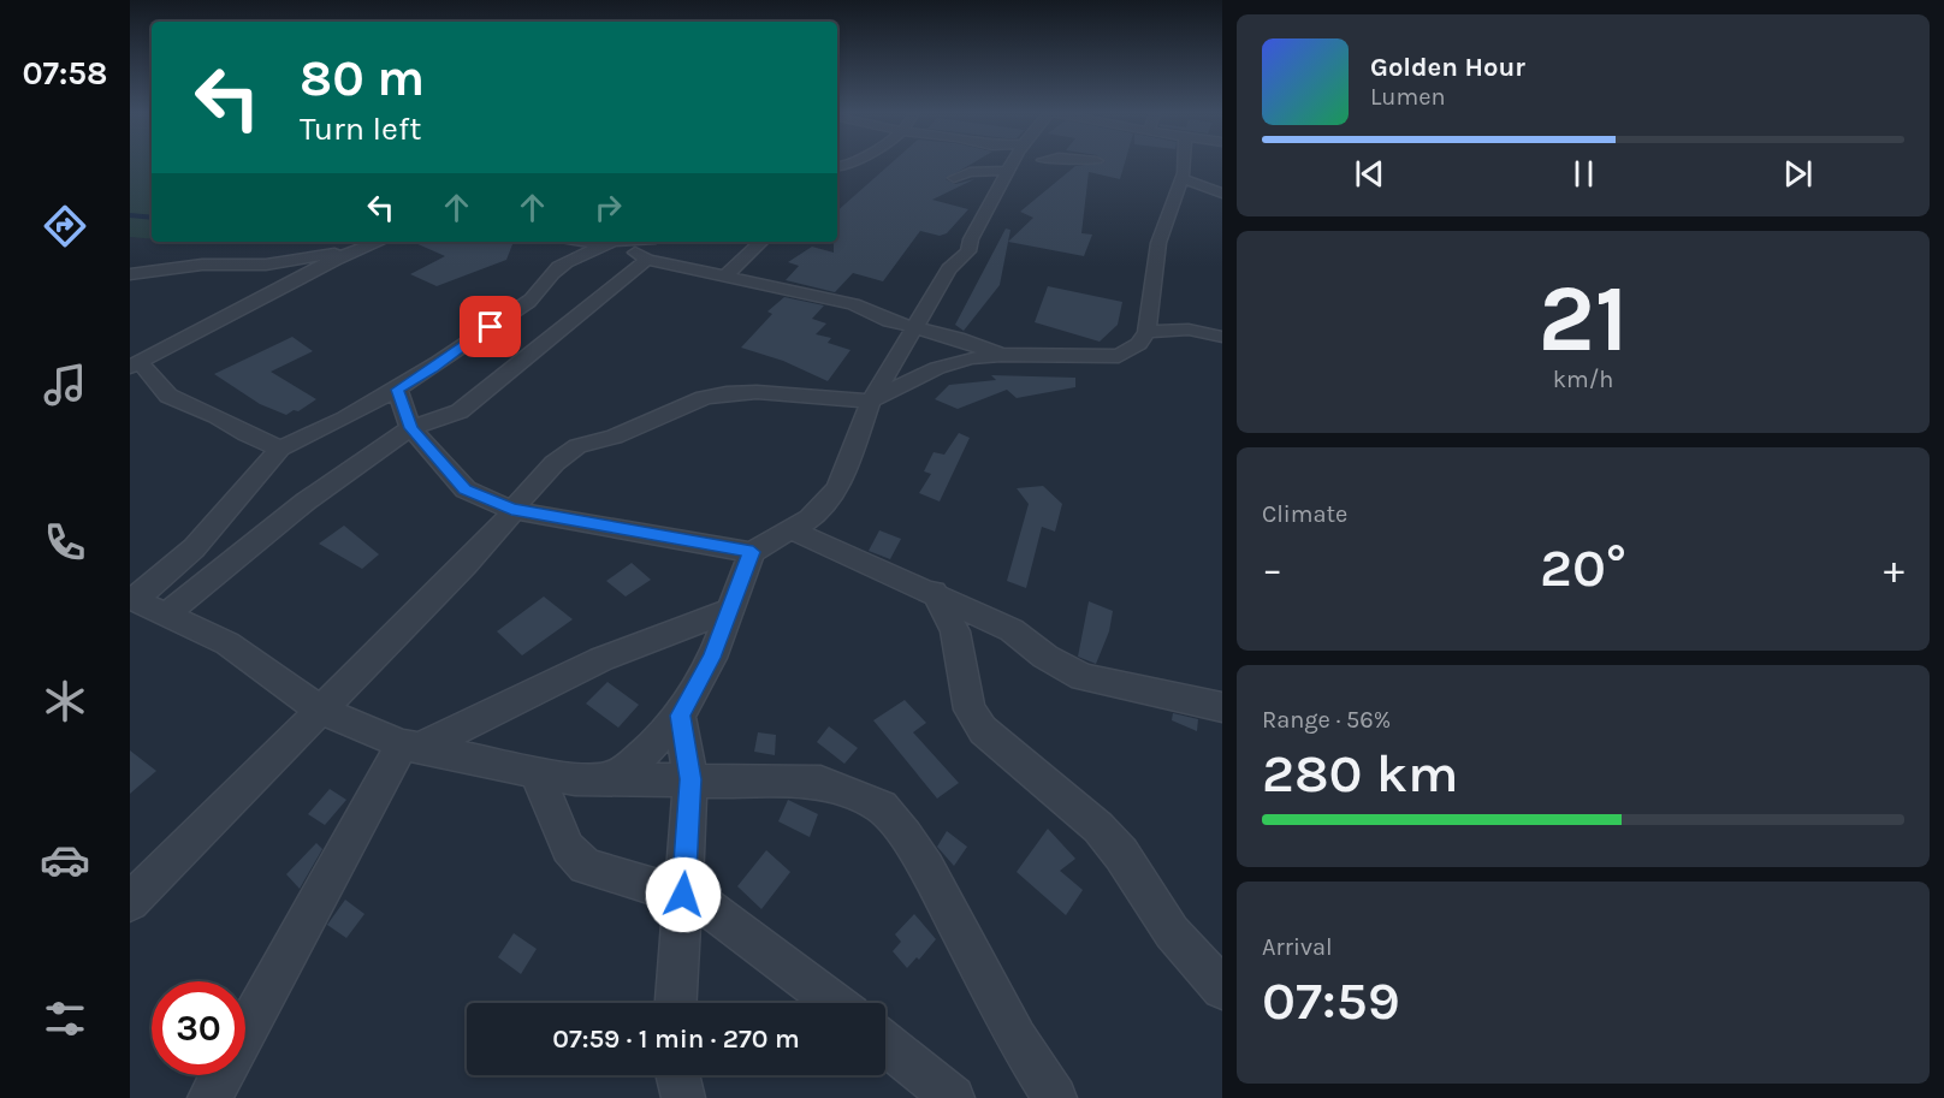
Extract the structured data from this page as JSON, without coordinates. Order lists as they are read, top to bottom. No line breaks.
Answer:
{"page":{"tabs":"07:58","turn":["80 m","Turn left"],"song":["Golden Hour","Lumen"],"tile":[["21","km/h"],"Climate",["Range · 56%","280 km"],["Arrival","07:59"]],"heat":["−","20°","+"],"limit":"30","trip":"07:59 · 1 min · 270 m"}}
